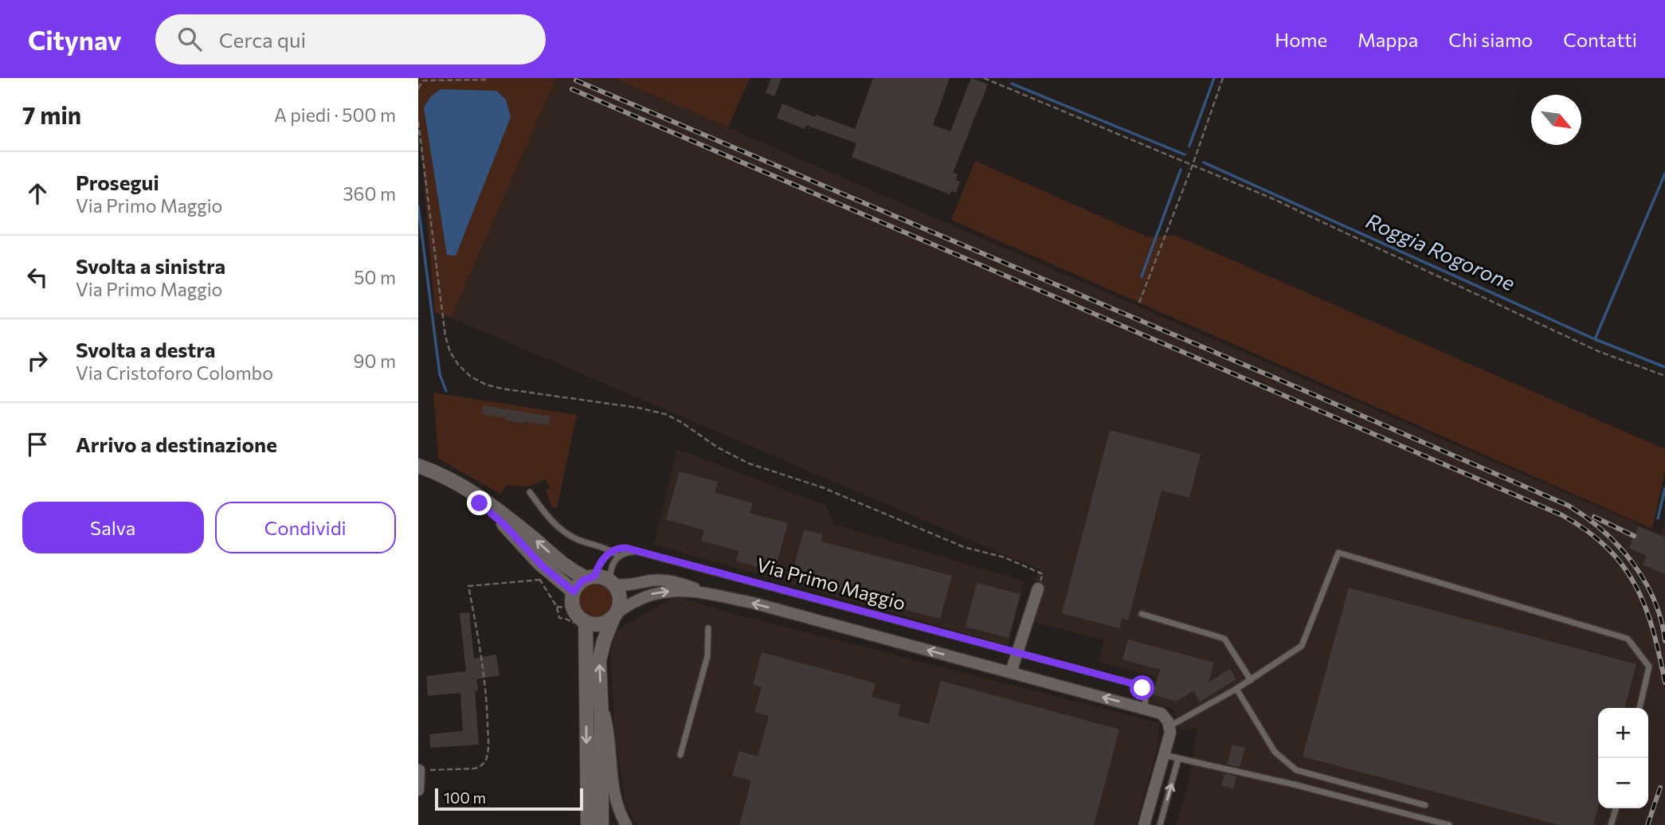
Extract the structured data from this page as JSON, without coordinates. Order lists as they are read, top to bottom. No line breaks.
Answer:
{"streets":{"street":["Via Primo Maggio"]},"water":["Roggia Rogorone"],"scale_bar":"100 m","north":"bottom right","page":{"header":"Citynav","search":"Cerca qui","nav":["Home","Mappa","Chi siamo","Contatti"],"heading":["7 min","A piedi · 500 m"],"list":[["Prosegui","Via Primo Maggio","360 m"],["Svolta a sinistra","Via Primo Maggio","50 m"],["Svolta a destra","Via Cristoforo Colombo","90 m"],"Arrivo a destinazione"],"buttons":["Salva","Condividi"],"map_buttons":["+","−"],"scale":"100 m"}}
